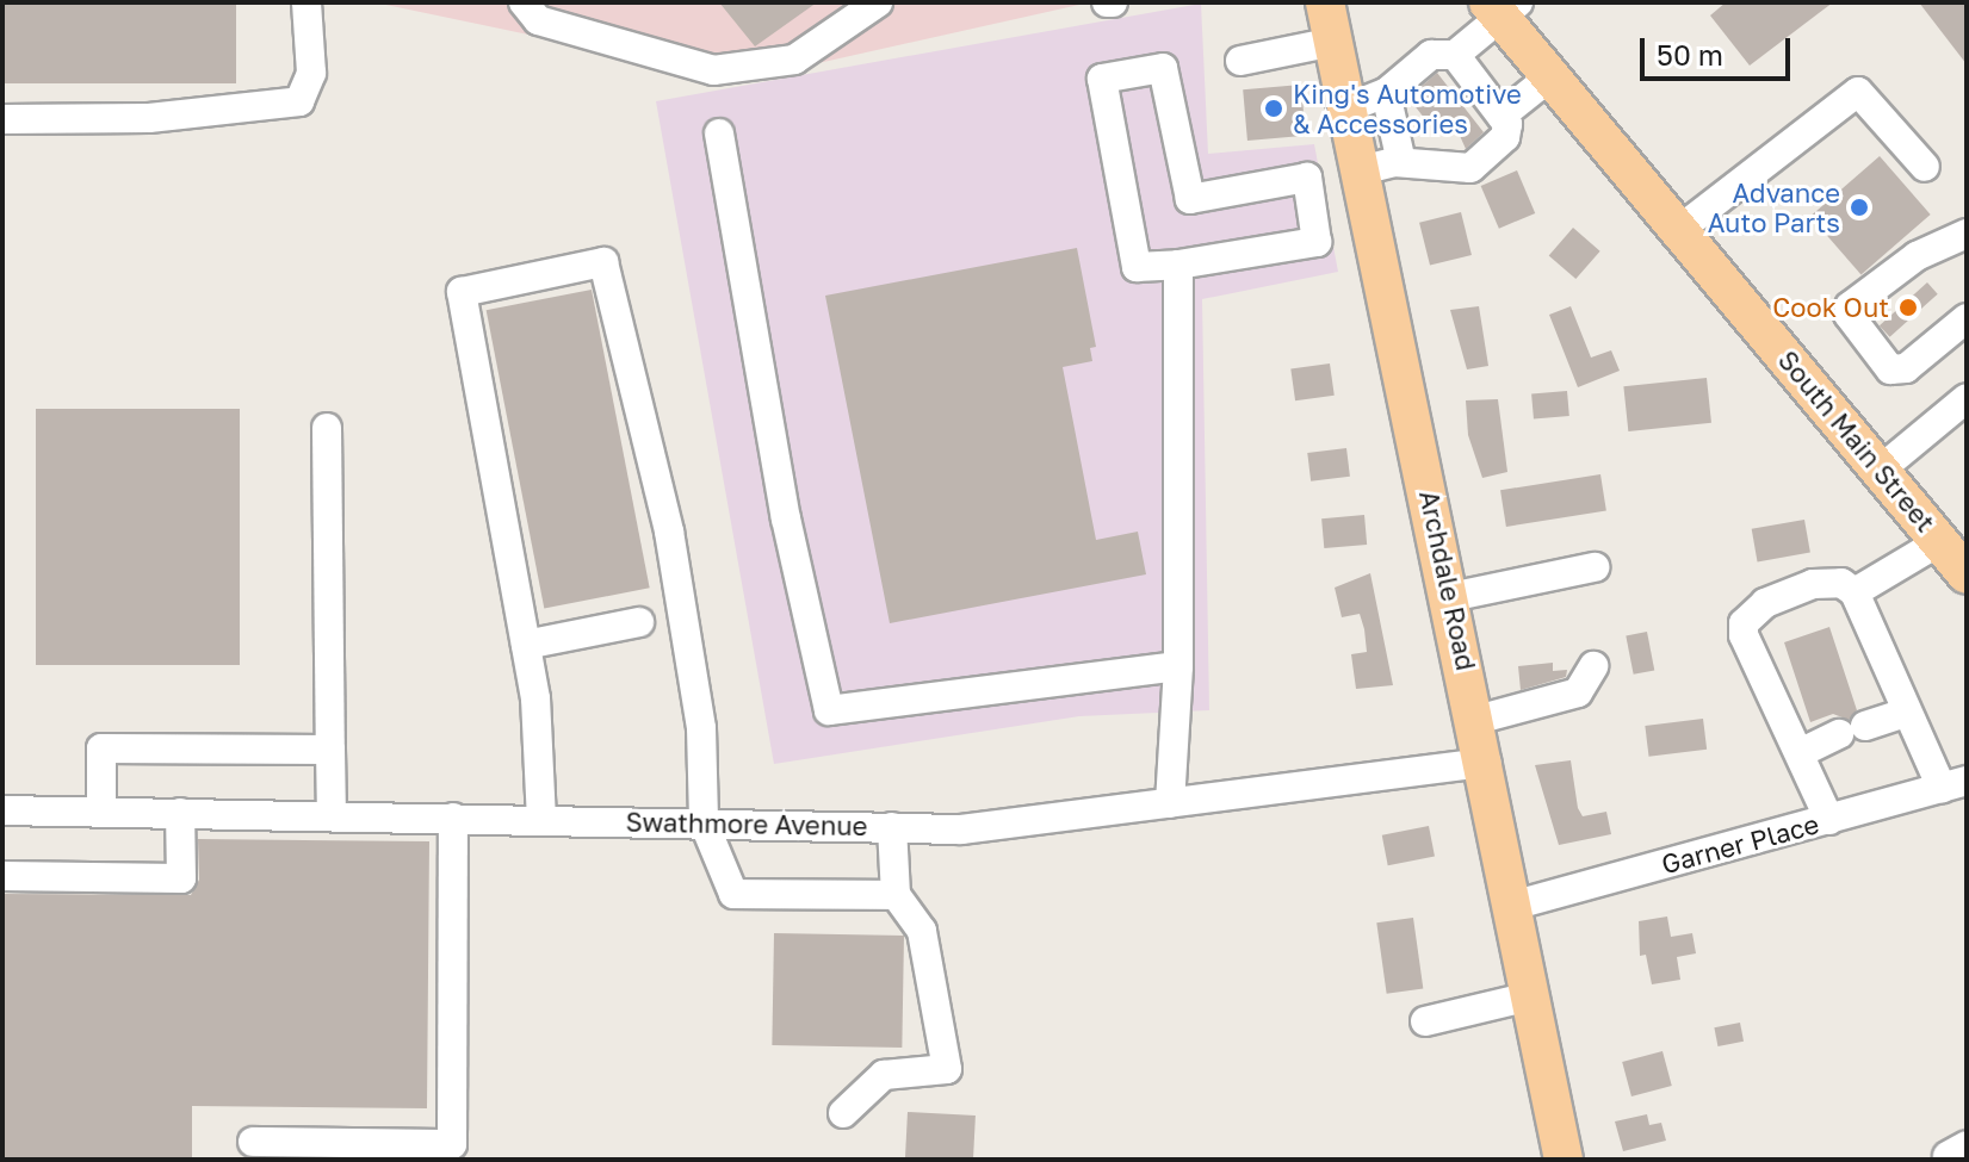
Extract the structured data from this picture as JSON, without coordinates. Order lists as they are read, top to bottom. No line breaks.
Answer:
{"streets":{"main road":["South Main Street","Archdale Road"],"street":["Swathmore Avenue","Garner Place"]},"crossings":[["Archdale Road","Swathmore Avenue"],["Archdale Road","Garner Place"]],"places":["King's Automotive & Accessories","Advance Auto Parts","Cook Out"],"scale_bar":"50 m"}
